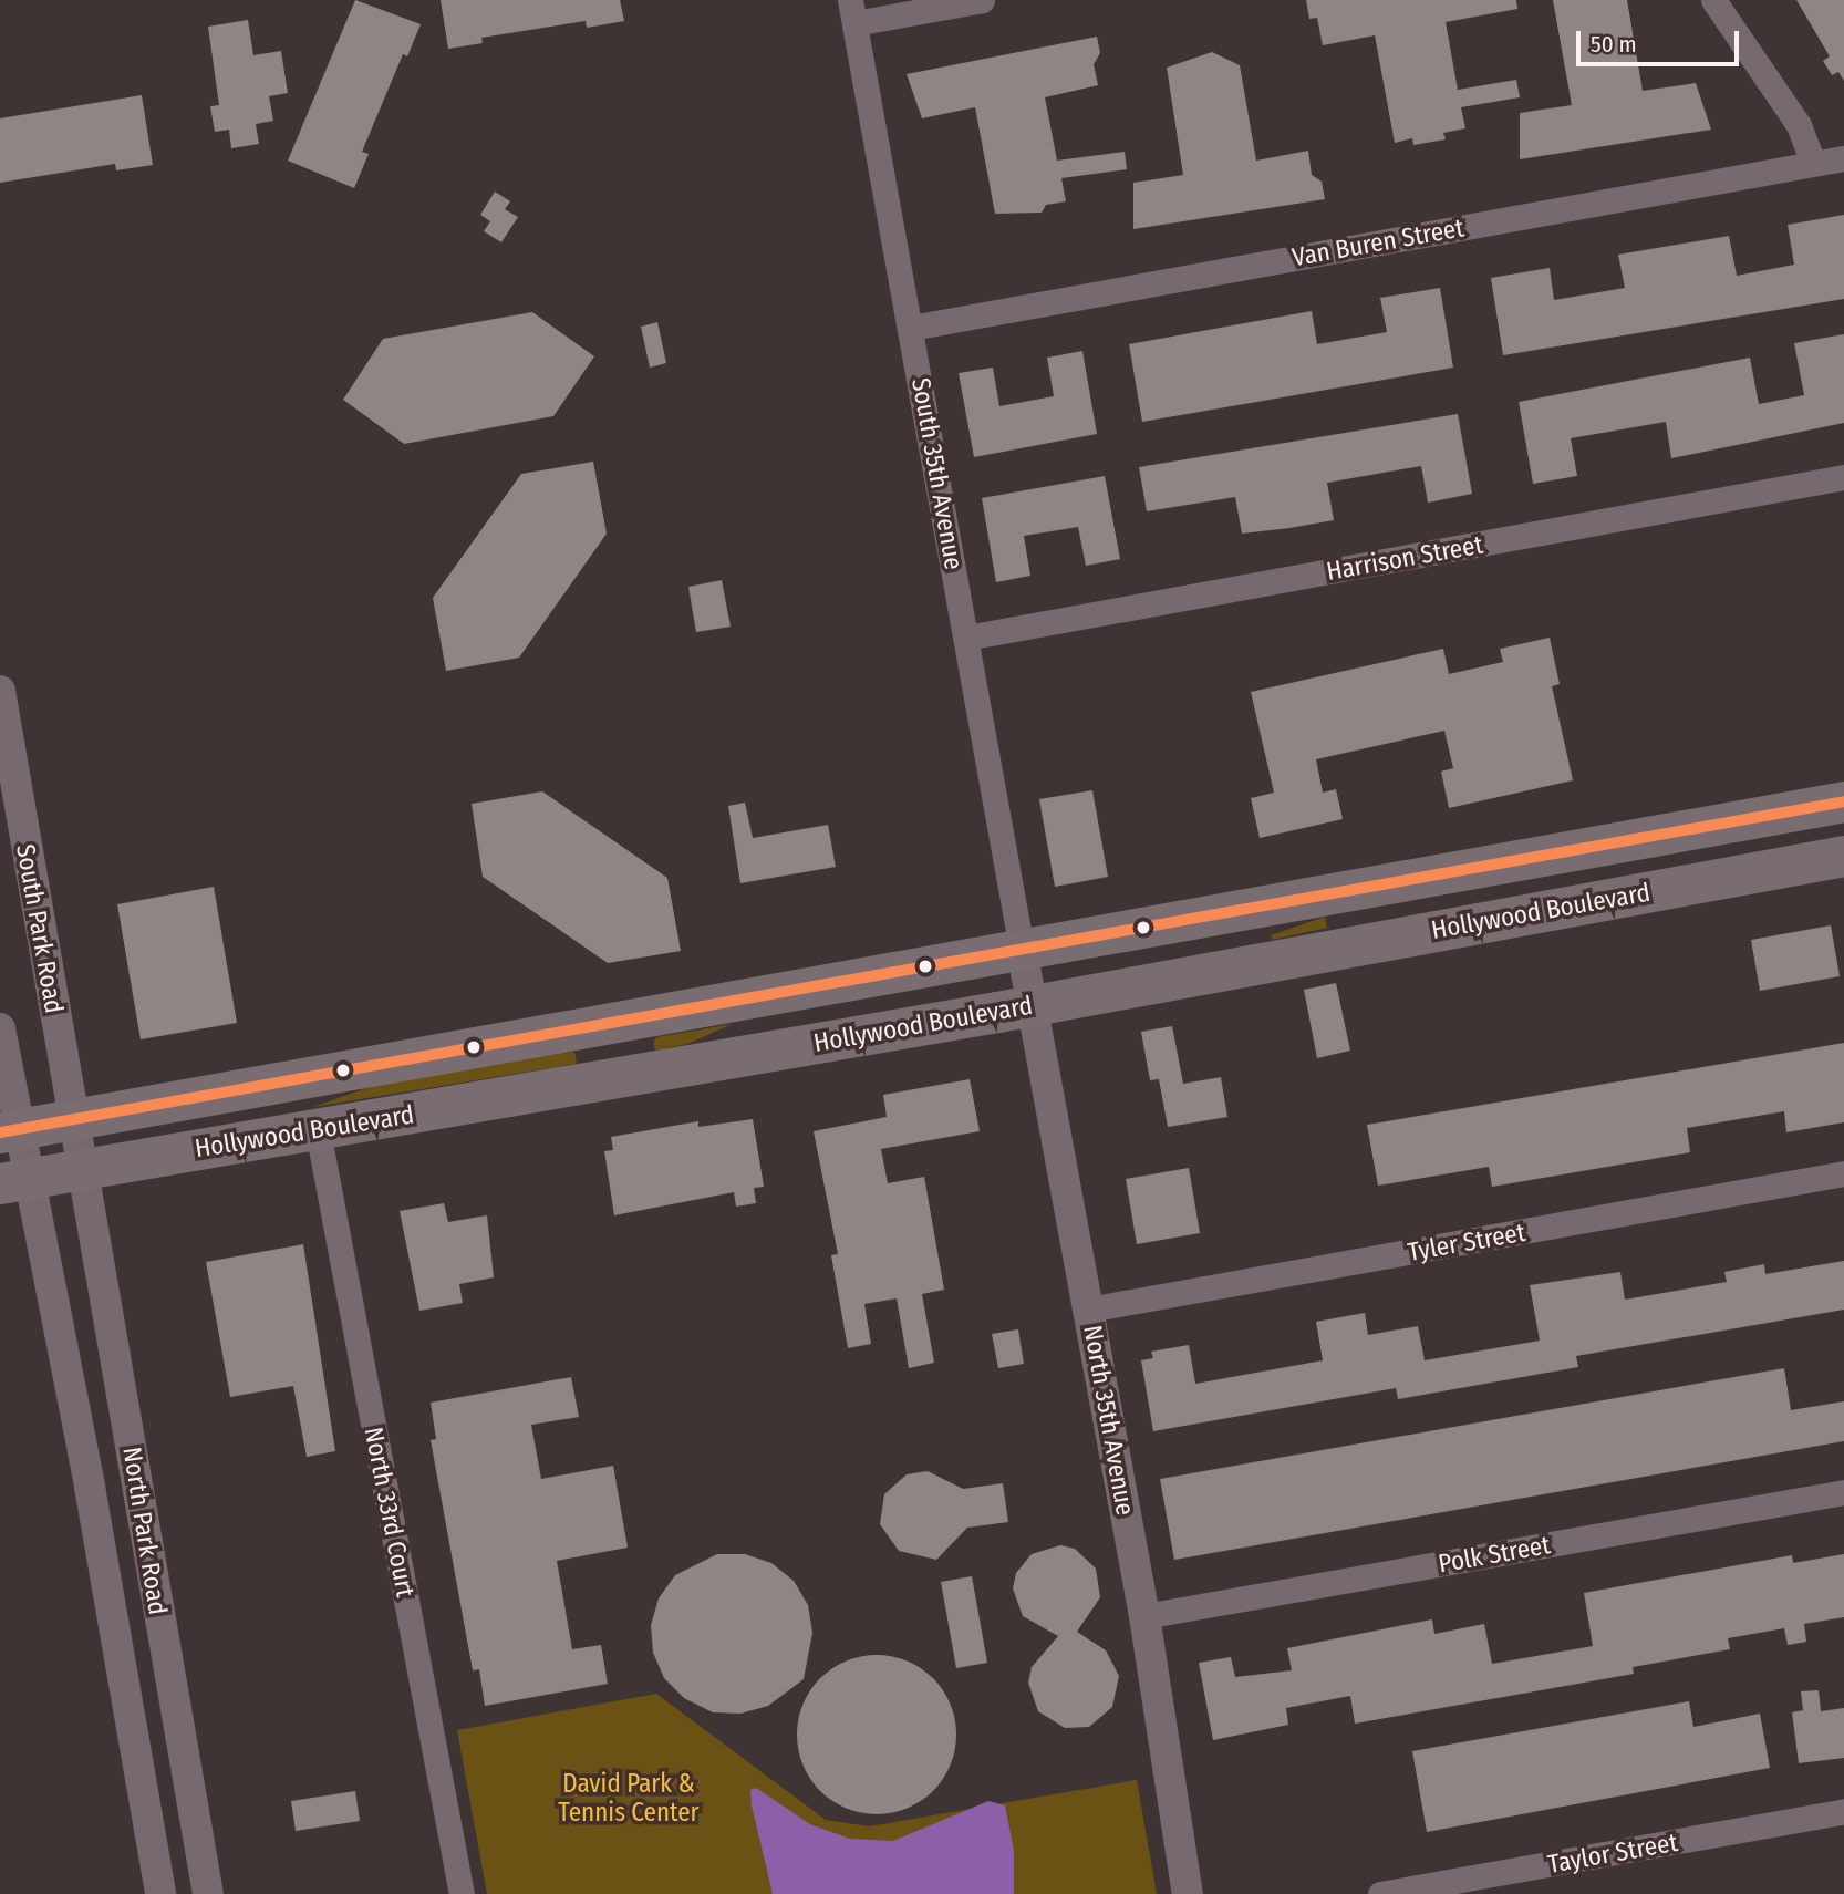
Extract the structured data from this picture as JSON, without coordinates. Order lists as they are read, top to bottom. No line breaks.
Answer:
{"streets":{"highway":["Hollywood Boulevard"],"street":["Van Buren Street","South 35th Avenue","Harrison Street","South Park Road","Tyler Street","North 35th Avenue","North 33rd Court","North Park Road","Polk Street","Taylor Street"]},"crossings":[["Van Buren Street","South 35th Avenue"],["South 35th Avenue","Harrison Street"],["South 35th Avenue","Hollywood Boulevard"],["South 35th Avenue","North 35th Avenue"],["Hollywood Boulevard","South Park Road"],["Hollywood Boulevard","North 35th Avenue"],["Hollywood Boulevard","North 33rd Court"],["Hollywood Boulevard","North Park Road"],["South Park Road","North Park Road"],["Tyler Street","North 35th Avenue"],["North 35th Avenue","Polk Street"]],"parks":["David Park & Tennis Center"],"scale_bar":"50 m"}
